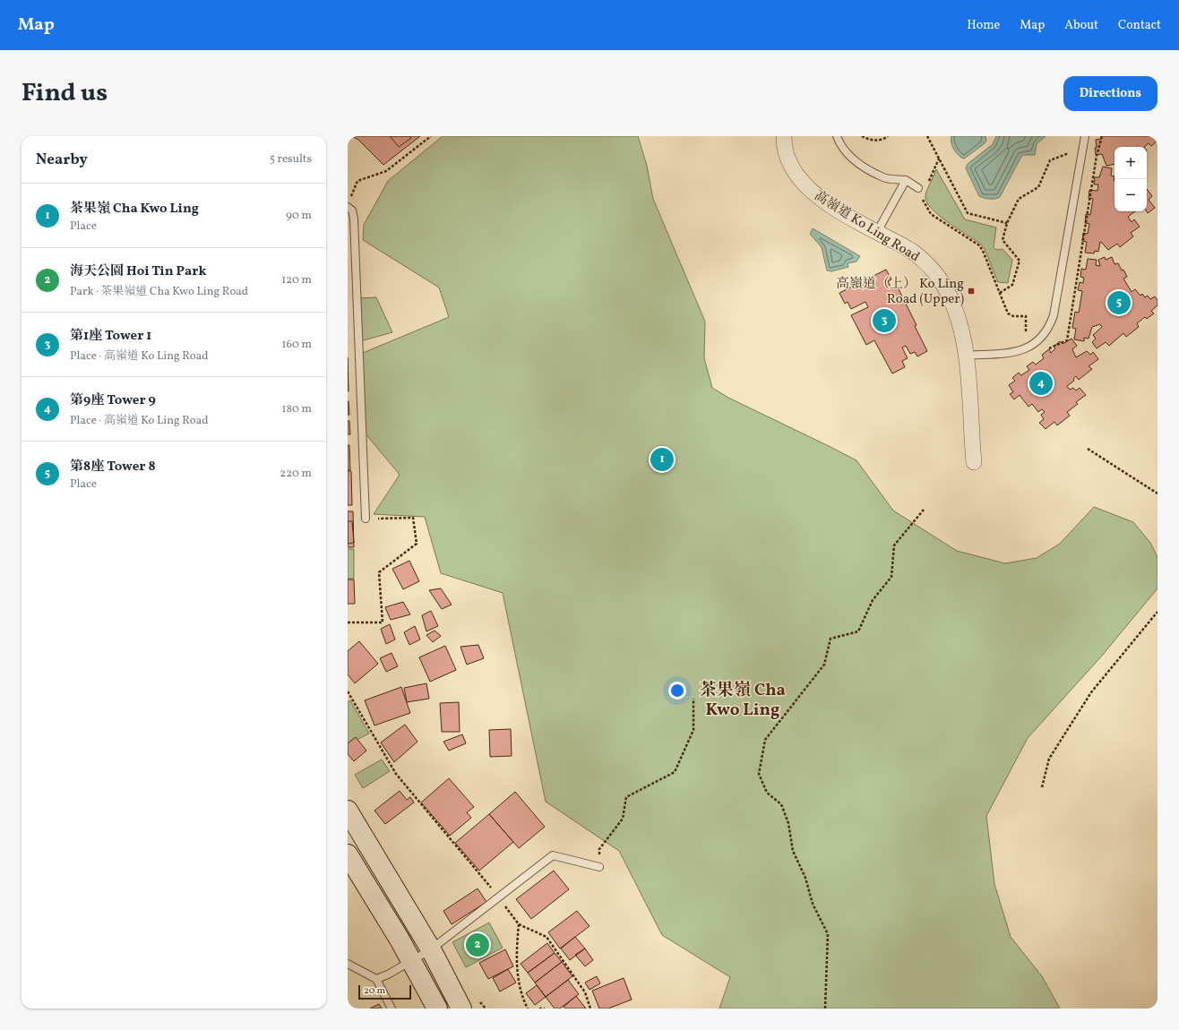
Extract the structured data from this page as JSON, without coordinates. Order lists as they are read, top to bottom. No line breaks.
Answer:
{"streets":{"street":["高嶺道 Ko Ling Road"]},"districts":["茶果嶺 Cha Kwo Ling"],"places":{"transit":["高嶺道（上） Ko Ling Road (Upper)"]},"scale_bar":"20 m","page":{"header":"Map","nav":["Home","Map","About","Contact"],"title":"Find us","buttons":"Directions","heading":["Nearby","5 results"],"map_buttons":["+","−"],"list":[{"mark":"1","name":"茶果嶺 Cha Kwo Ling","note":"Place","value":"90 m"},{"mark":"2","name":"海天公園 Hoi Tin Park","note":"Park · 茶果嶺道 Cha Kwo Ling Road","value":"120 m"},{"mark":"3","name":"第1座 Tower 1","note":"Place · 高嶺道 Ko Ling Road","value":"160 m"},{"mark":"4","name":"第9座 Tower 9","note":"Place · 高嶺道 Ko Ling Road","value":"180 m"},{"mark":"5","name":"第8座 Tower 8","note":"Place","value":"220 m"}],"pins":["5","3","4","1","2"],"scale":"20 m"}}
